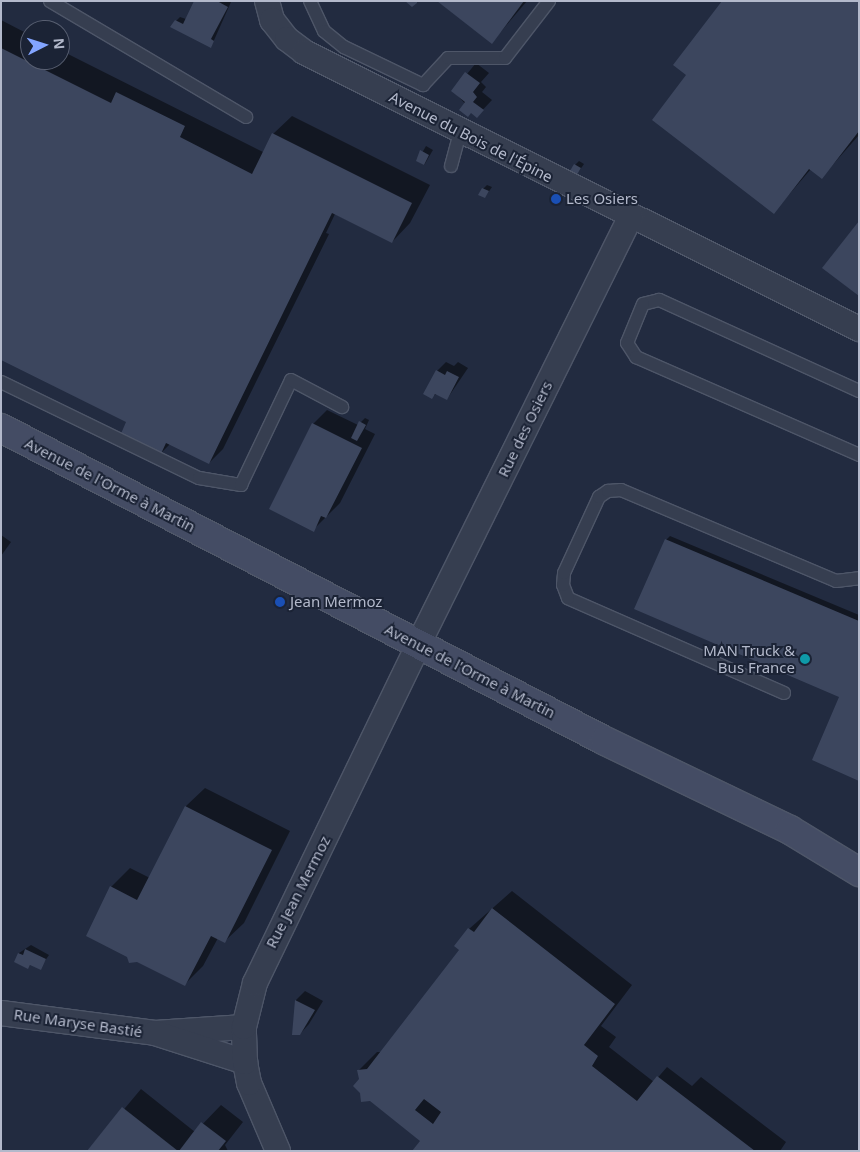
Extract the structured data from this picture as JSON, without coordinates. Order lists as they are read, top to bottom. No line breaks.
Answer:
{"streets":{"main road":["Avenue de l'Orme à Martin"],"street":["Avenue du Bois de l'Épine","Rue des Osiers","Rue Jean Mermoz","Rue Maryse Bastié"]},"crossings":[["Avenue du Bois de l'Épine","Rue des Osiers"],["Rue des Osiers","Avenue de l'Orme à Martin"],["Rue des Osiers","Rue Jean Mermoz"],["Avenue de l'Orme à Martin","Rue Jean Mermoz"],["Rue Jean Mermoz","Rue Maryse Bastié"]],"places":["Les Osiers","Jean Mermoz","MAN Truck & Bus France"],"north":"right"}
